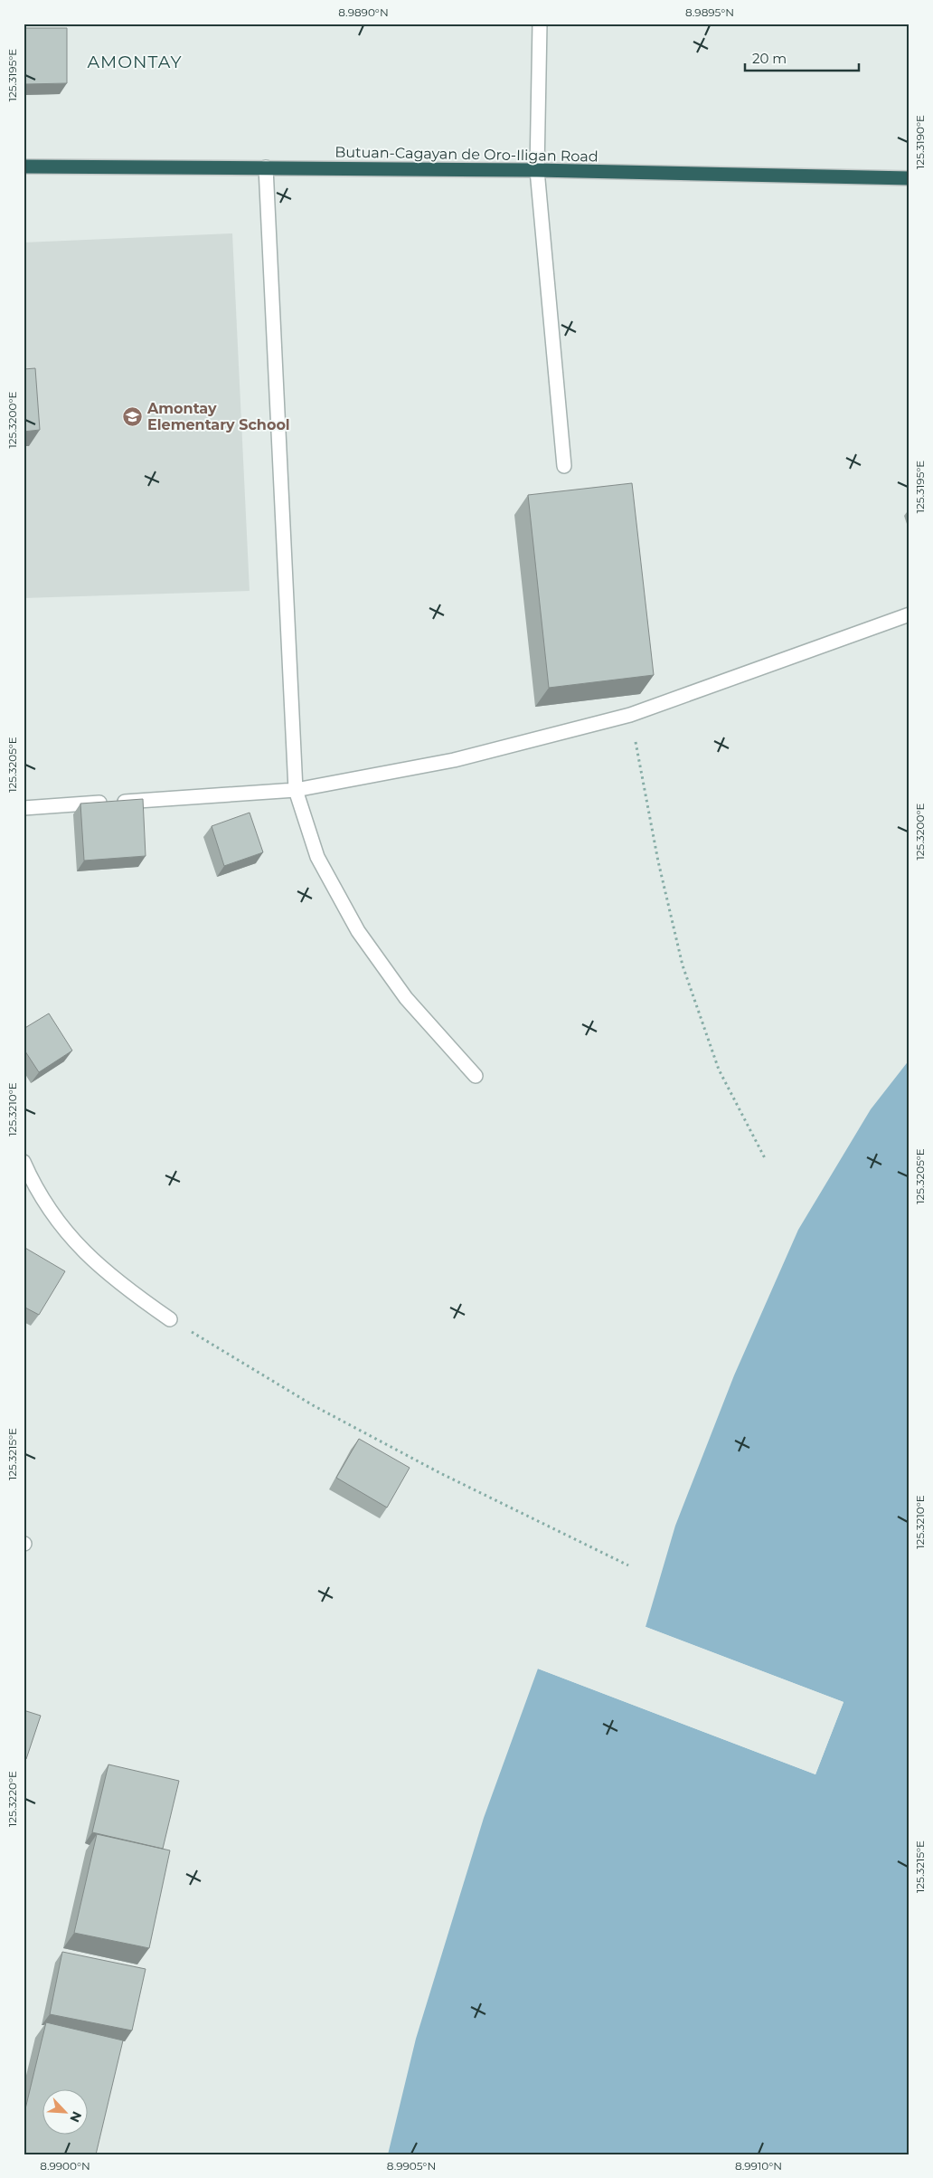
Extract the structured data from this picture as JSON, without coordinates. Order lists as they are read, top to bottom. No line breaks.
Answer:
{"streets":{"highway":["Butuan-Cagayan de Oro-Iligan Road"]},"districts":["AMONTAY"],"places":{"school or university":["Amontay Elementary School"]},"scale_bar":"20 m","north":"bottom right","coordinates":["8.9890°N","8.9895°N","125.3195°E","125.3190°E","125.3200°E","125.3205°E","125.3210°E","125.3215°E","125.3220°E","8.9900°N","8.9905°N","8.9910°N"]}
